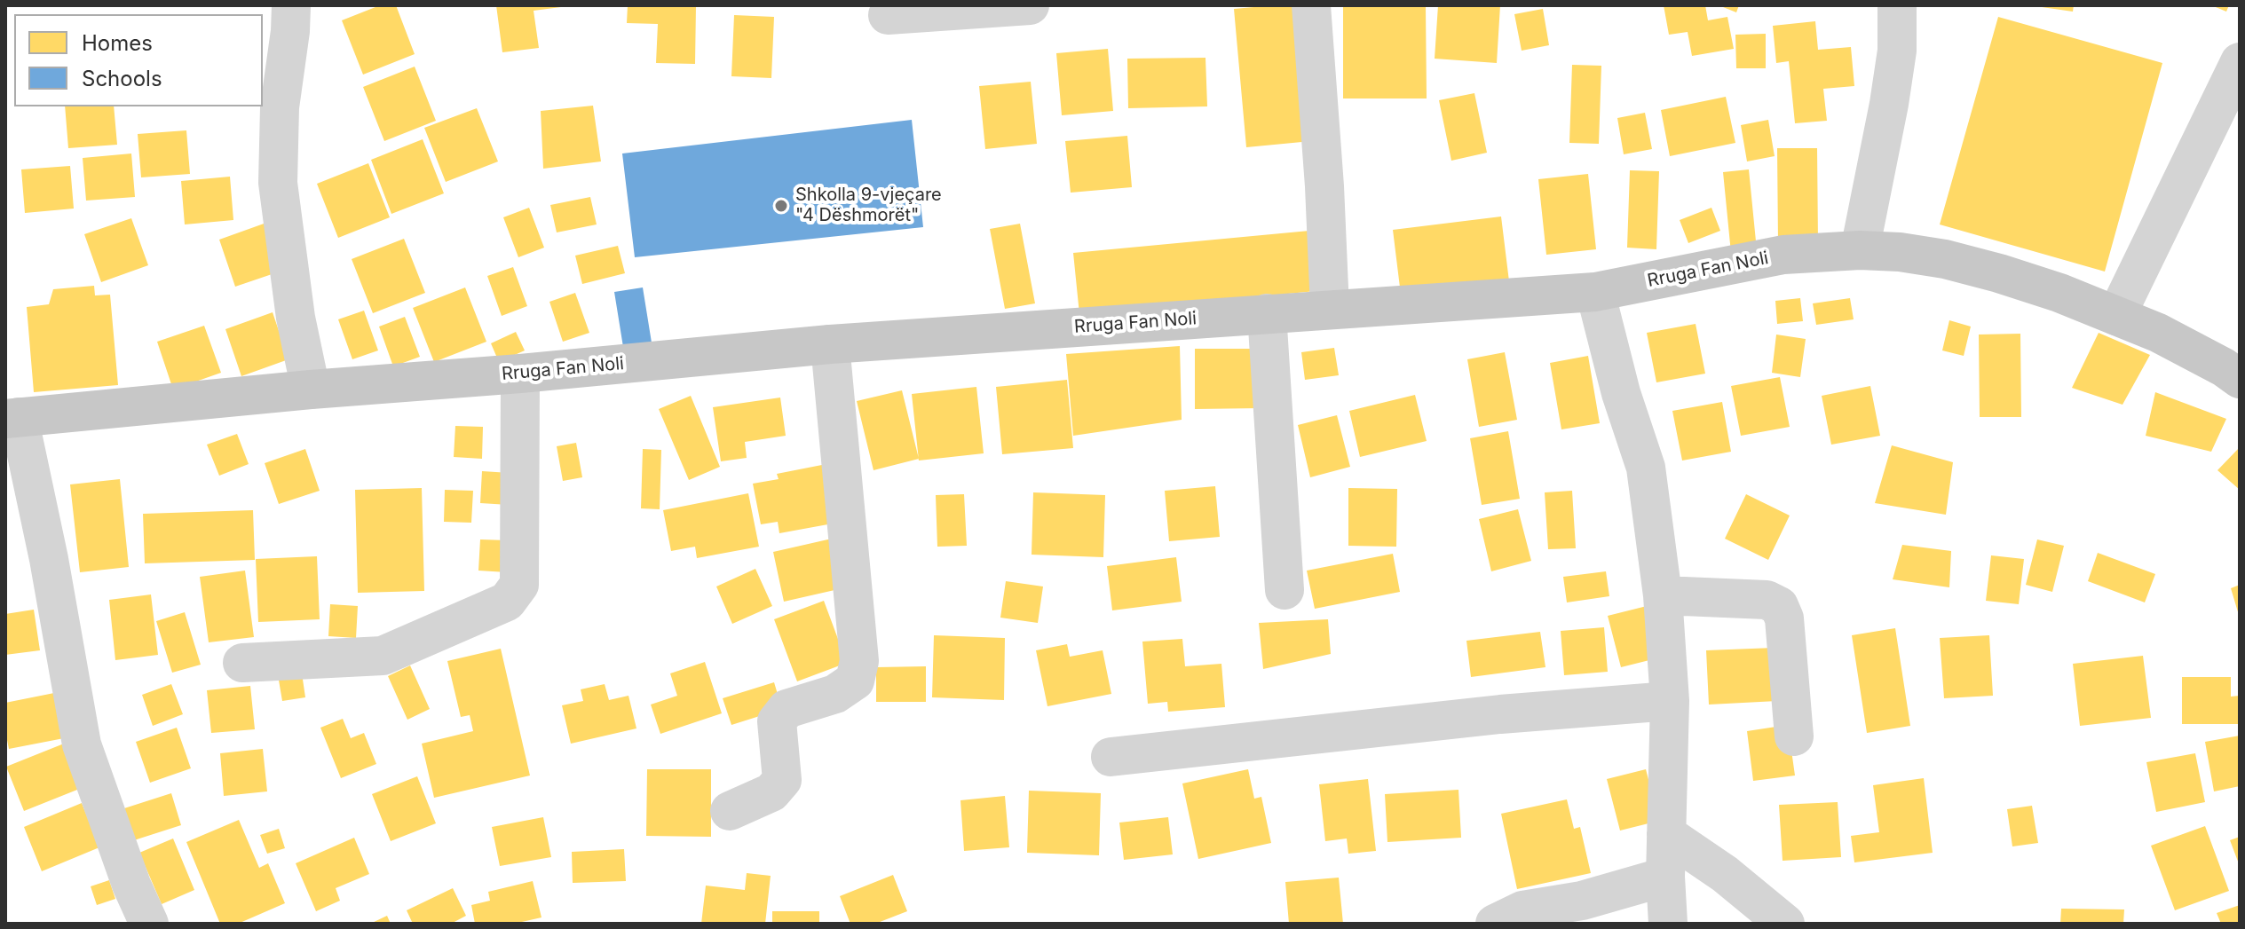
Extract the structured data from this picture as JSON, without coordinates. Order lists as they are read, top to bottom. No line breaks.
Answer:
{"streets":{"main road":["Rruga Fan Noli"]},"places":["Shkolla 9-vjeçare \"4 Dëshmorët\""],"legend":["Homes","Schools"]}
